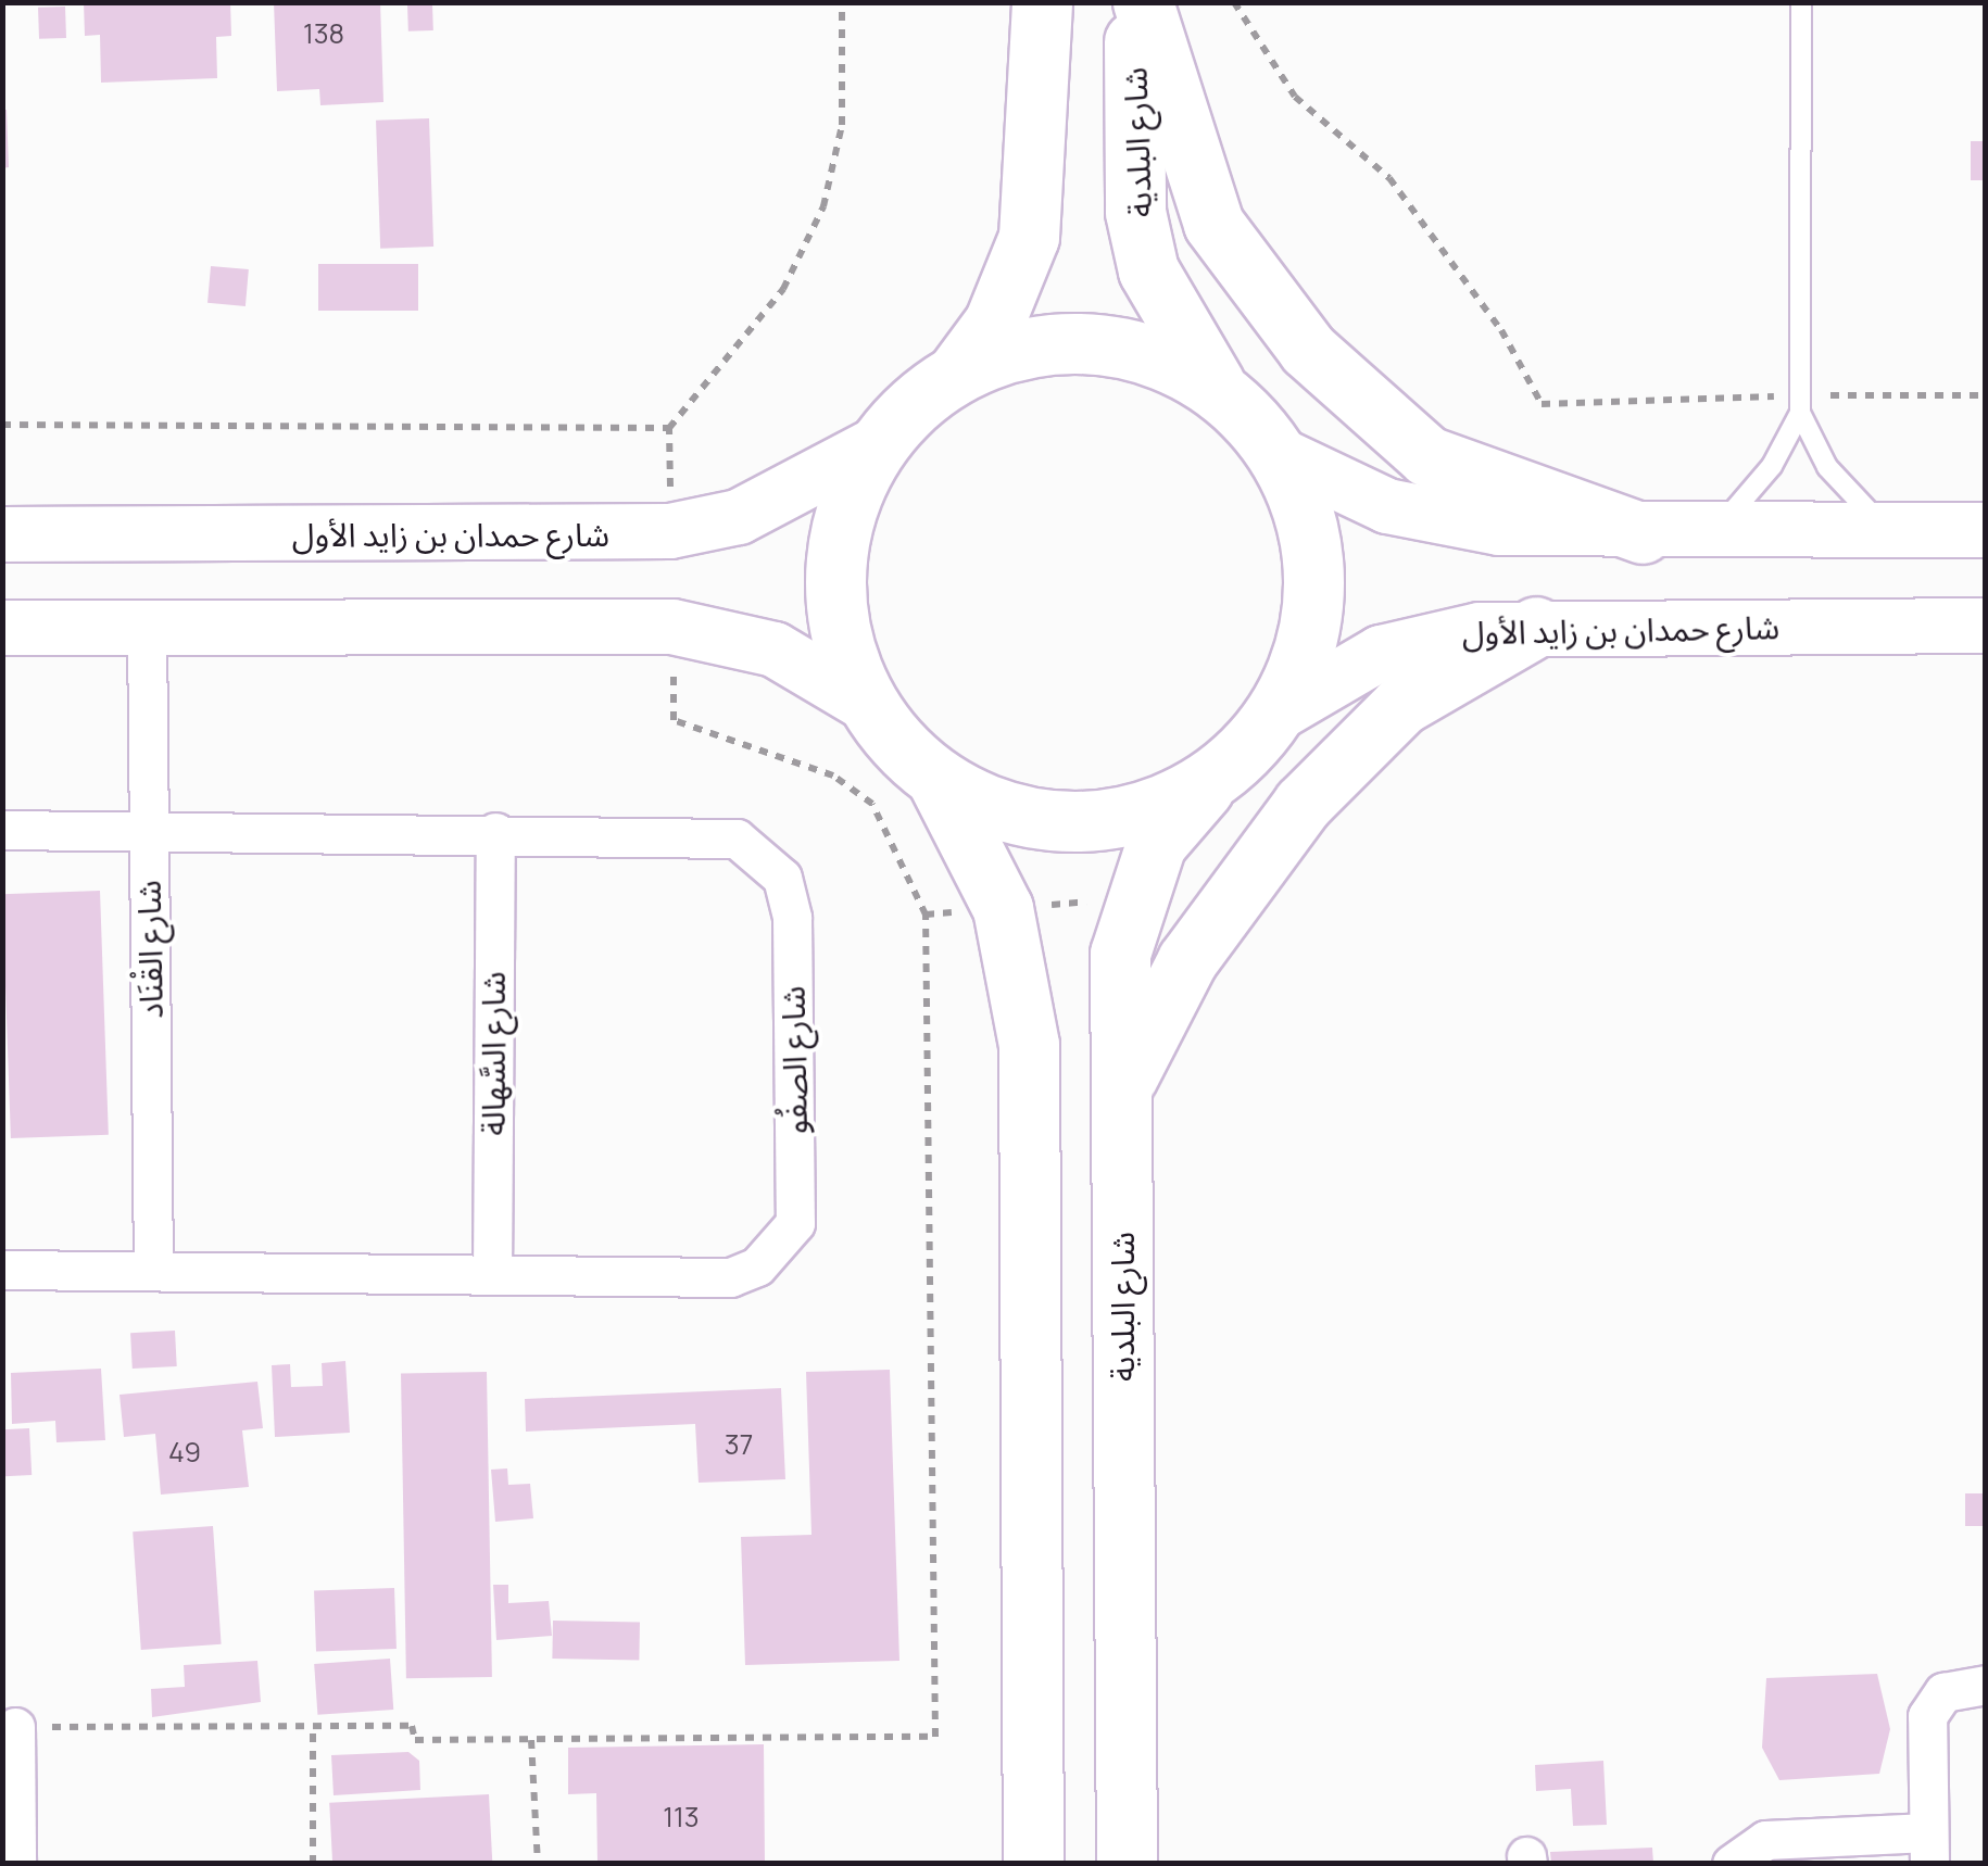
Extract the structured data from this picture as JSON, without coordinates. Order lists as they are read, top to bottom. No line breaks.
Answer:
{"streets":{"main road":["شارع البلدية","شارع حمدان بن زايد الأول"],"street":["شارع القْنَاد","شارع السَّهالة","شارع الصفُو"]},"crossings":[["شارع البلدية","شارع حمدان بن زايد الأول"],["شارع القْنَاد","شارع الصفُو"],["شارع السَّهالة","شارع الصفُو"]],"house_numbers":["138","37","49","113"]}
